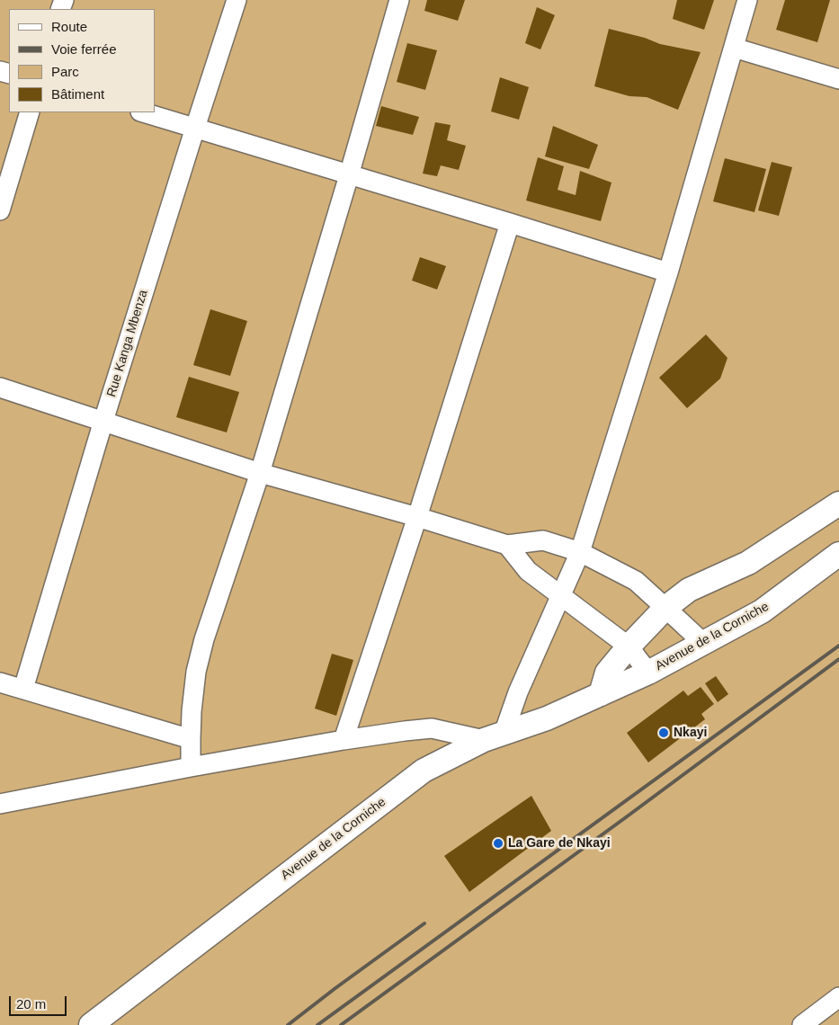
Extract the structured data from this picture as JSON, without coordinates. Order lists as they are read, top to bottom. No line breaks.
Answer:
{"streets":{"street":["Rue Kanga Mbenza","Avenue de la Corniche"]},"places":["Nkayi","La Gare de Nkayi"],"legend":["Route","Voie ferrée","Parc","Bâtiment"],"scale_bar":"20 m"}
